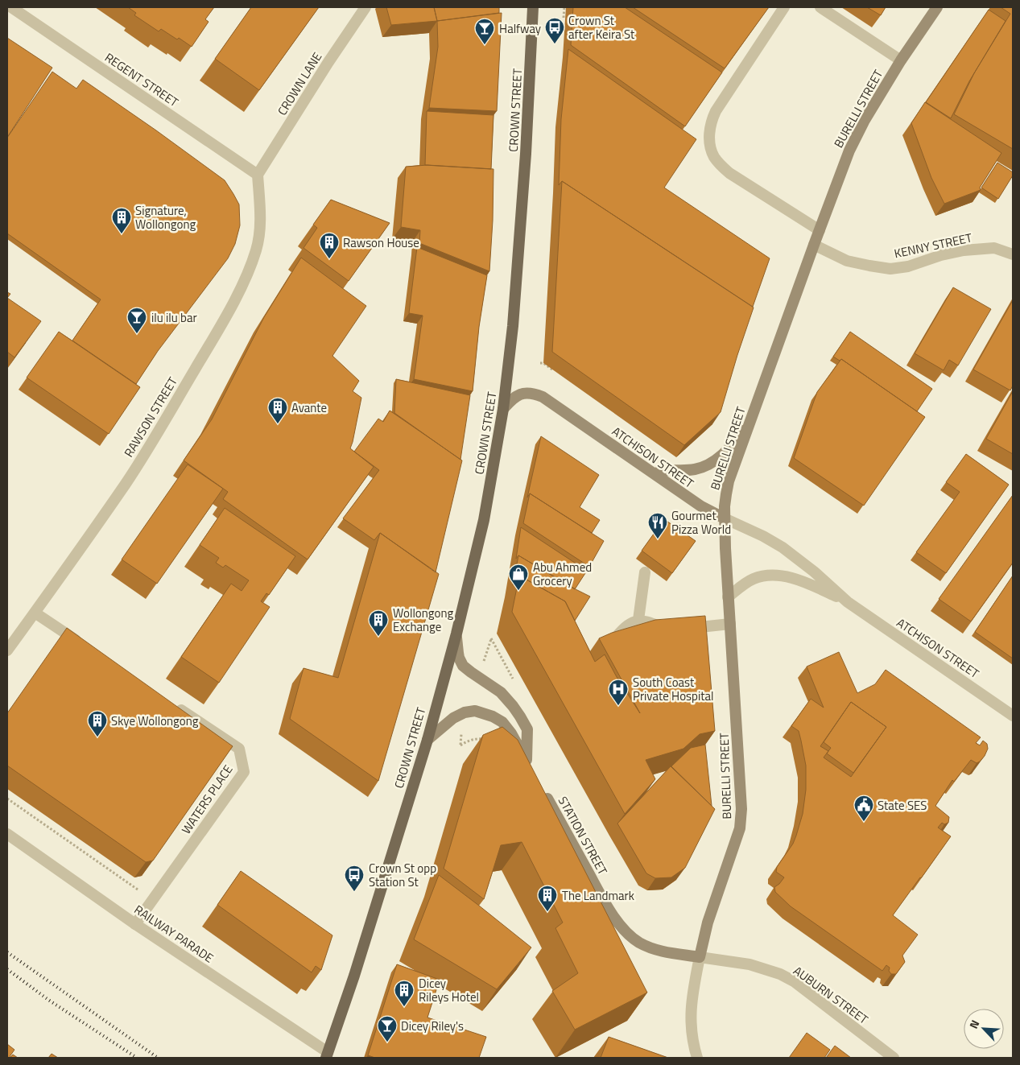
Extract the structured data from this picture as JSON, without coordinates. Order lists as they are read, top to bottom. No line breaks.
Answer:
{"streets":{"main road":["BURELLI STREET","CROWN STREET","ATCHISON STREET","STATION STREET"],"street":["REGENT STREET","CROWN LANE","KENNY STREET","RAWSON STREET","WATERS PLACE","RAILWAY PARADE","AUBURN STREET"]},"crossings":[["REGENT STREET","CROWN LANE"],["REGENT STREET","RAWSON STREET"],["CROWN LANE","RAWSON STREET"],["BURELLI STREET","KENNY STREET"],["BURELLI STREET","ATCHISON STREET"],["BURELLI STREET","STATION STREET"],["BURELLI STREET","AUBURN STREET"],["CROWN STREET","ATCHISON STREET"],["CROWN STREET","RAILWAY PARADE"],["WATERS PLACE","RAILWAY PARADE"],["STATION STREET","AUBURN STREET"]],"places":{"bus stop":["Crown St after Keira St","Crown St opp Station St"],"bar":["Halfway","ilu ilu bar","Dicey Riley's"],"building":["Signature, Wollongong","Rawson House","Avante","Wollongong Exchange","Skye Wollongong","The Landmark","Dicey Rileys Hotel"],"restaurant":["Gourmet Pizza World"],"shop":["Abu Ahmed Grocery"],"hospital":["South Coast Private Hospital"],"public building":["State SES"]},"north":"top left"}
